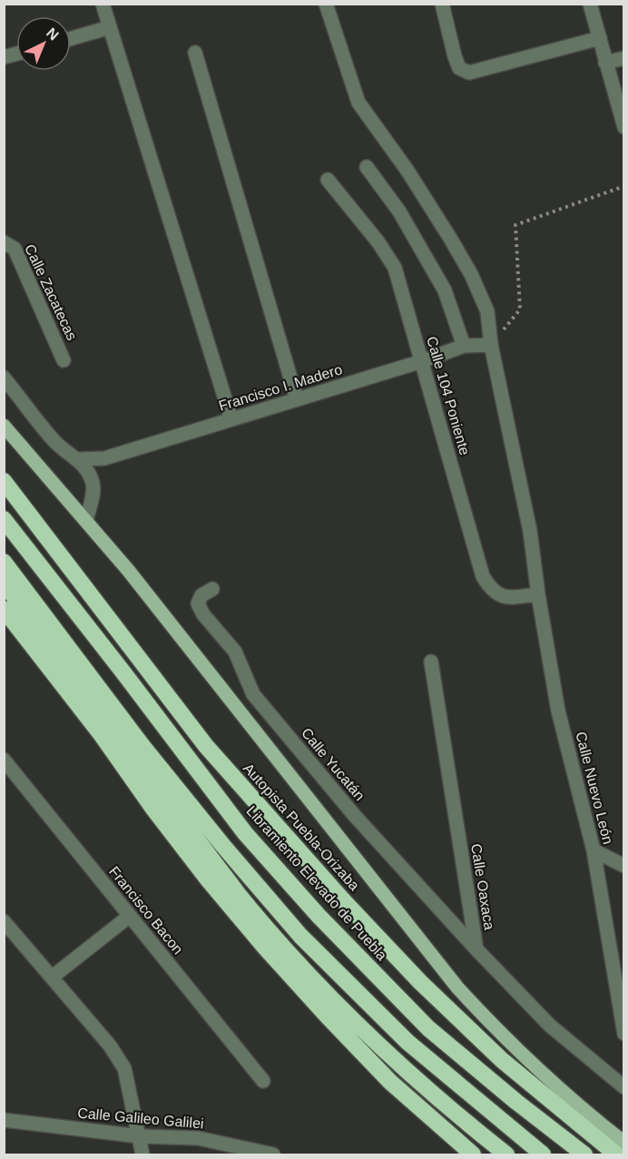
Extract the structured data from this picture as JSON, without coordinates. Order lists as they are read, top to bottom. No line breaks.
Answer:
{"streets":{"highway":["Autopista Puebla-Orizaba","Libramiento Elevado de Puebla"],"street":["Calle Zacatecas","Francisco I. Madero","Calle 104 Poniente","Calle Yucatán","Calle Nuevo León","Calle Oaxaca","Francisco Bacon","Calle Galileo Galilei"]},"crossings":[["Francisco I. Madero","Calle 104 Poniente"],["Francisco I. Madero","Calle Nuevo León"],["Calle 104 Poniente","Calle Nuevo León"],["Calle Yucatán","Calle Oaxaca"]],"north":"top right"}
